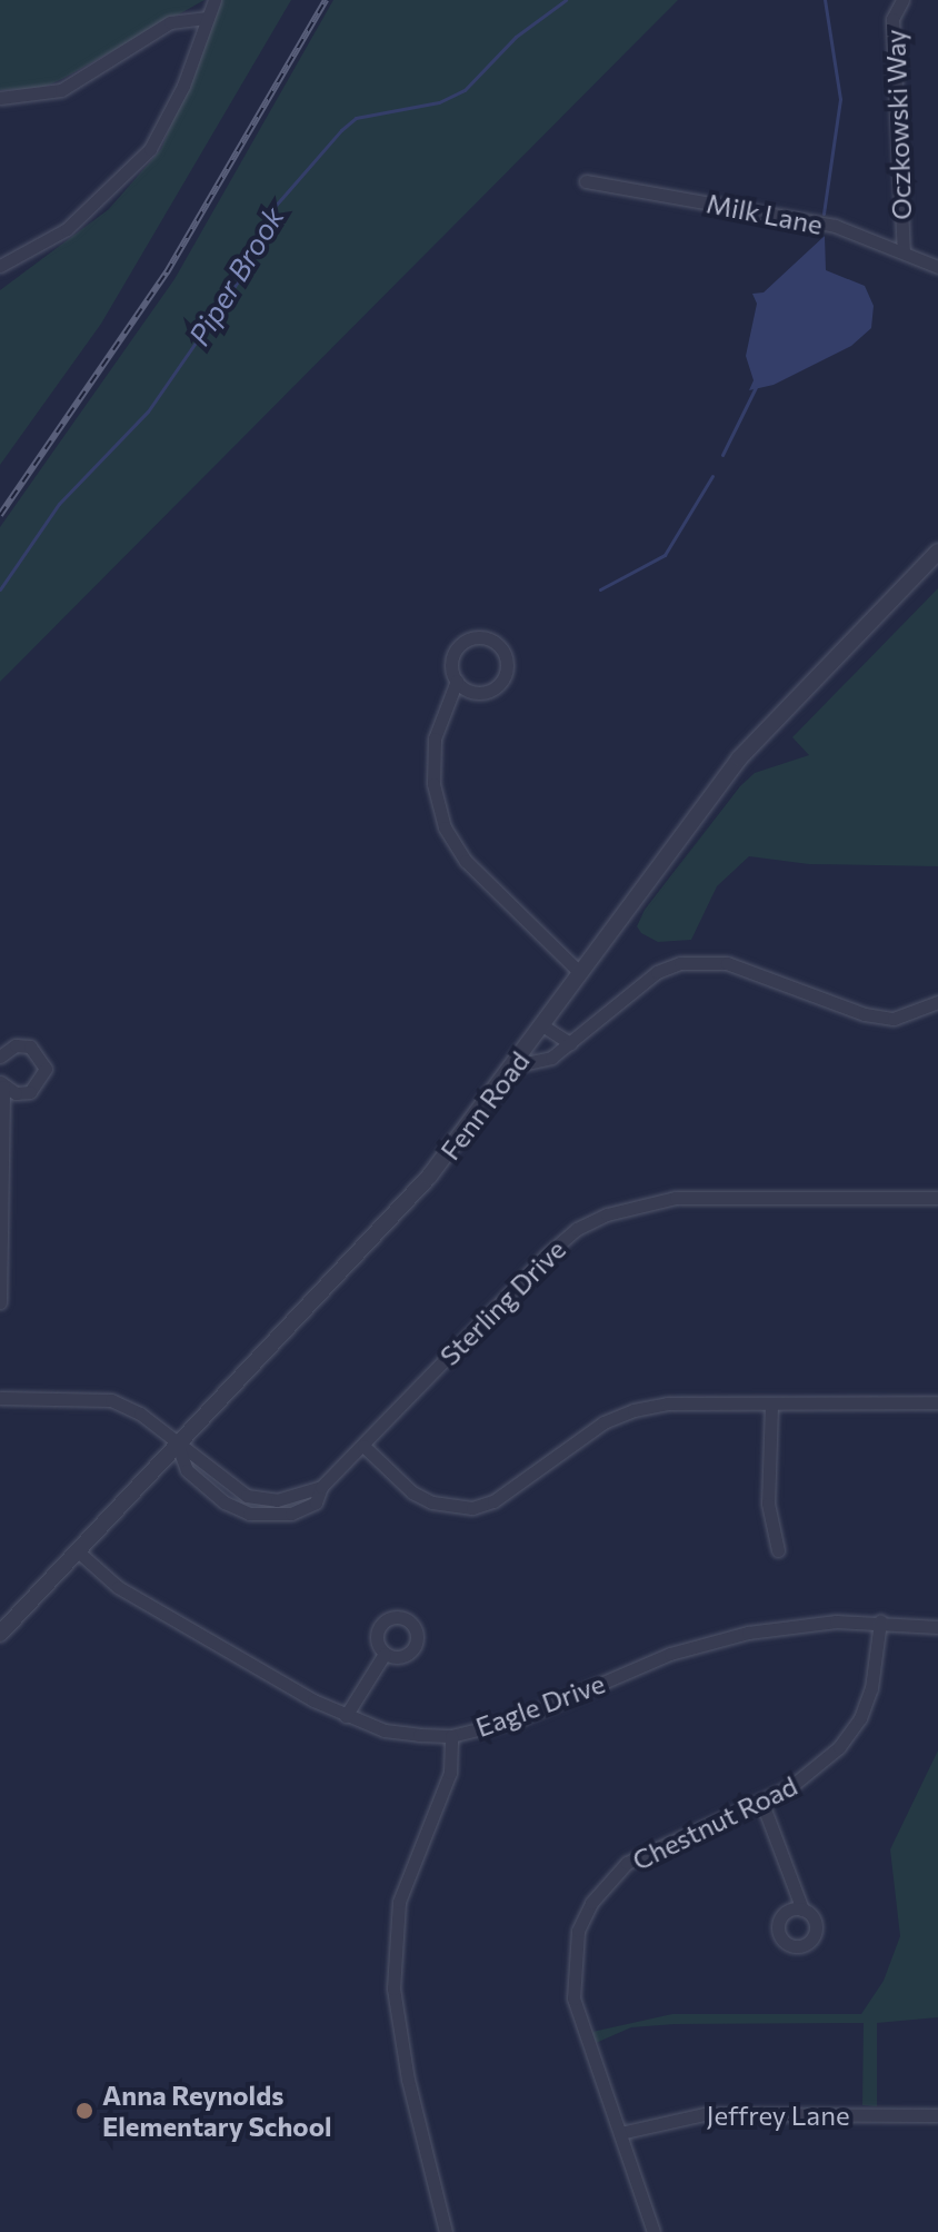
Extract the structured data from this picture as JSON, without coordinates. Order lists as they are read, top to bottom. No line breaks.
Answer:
{"streets":{"street":["Oczkowski Way","Milk Lane","Fenn Road","Sterling Drive","Eagle Drive","Chestnut Road","Jeffrey Lane"]},"crossings":[["Oczkowski Way","Milk Lane"],["Fenn Road","Sterling Drive"],["Fenn Road","Eagle Drive"],["Eagle Drive","Chestnut Road"],["Chestnut Road","Jeffrey Lane"]],"water":["Piper Brook"],"places":["Anna Reynolds Elementary School"]}
